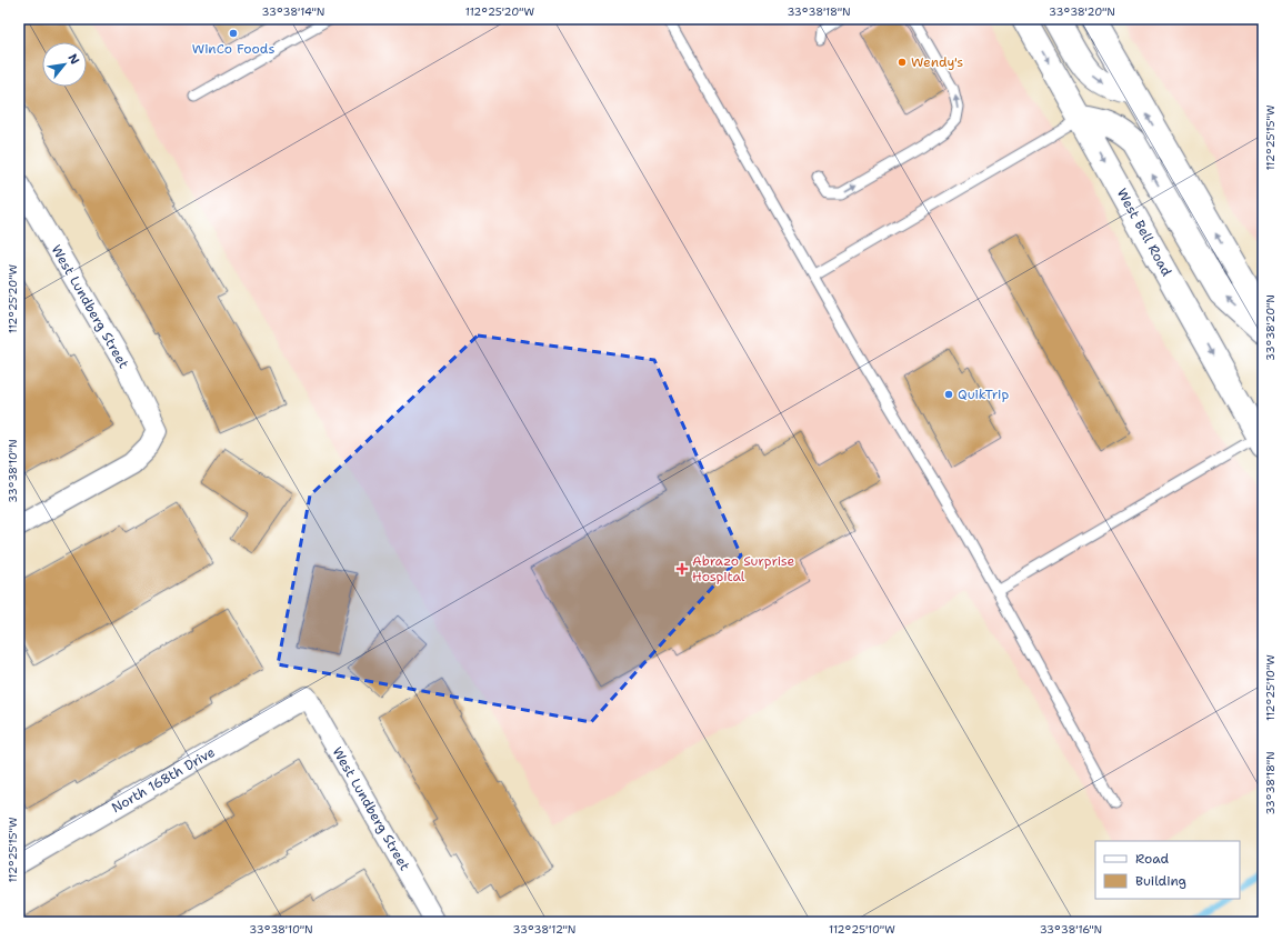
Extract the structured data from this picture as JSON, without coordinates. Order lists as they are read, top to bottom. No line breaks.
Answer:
{"streets":{"main road":["West Bell Road"],"street":["West Lundberg Street","North 168th Drive"]},"crossings":[["West Lundberg Street","North 168th Drive"]],"places":{"other":["WinCo Foods","Wendy's","QuikTrip"],"health":["Abrazo Surprise Hospital"]},"legend":["Road","Building"],"north":"top right","coordinates":["33°38'14\"N","112°25'20\"W","33°38'18\"N","33°38'20\"N","112°25'15\"W","33°38'10\"N","112°25'10\"W","33°38'12\"N","33°38'16\"N"]}
